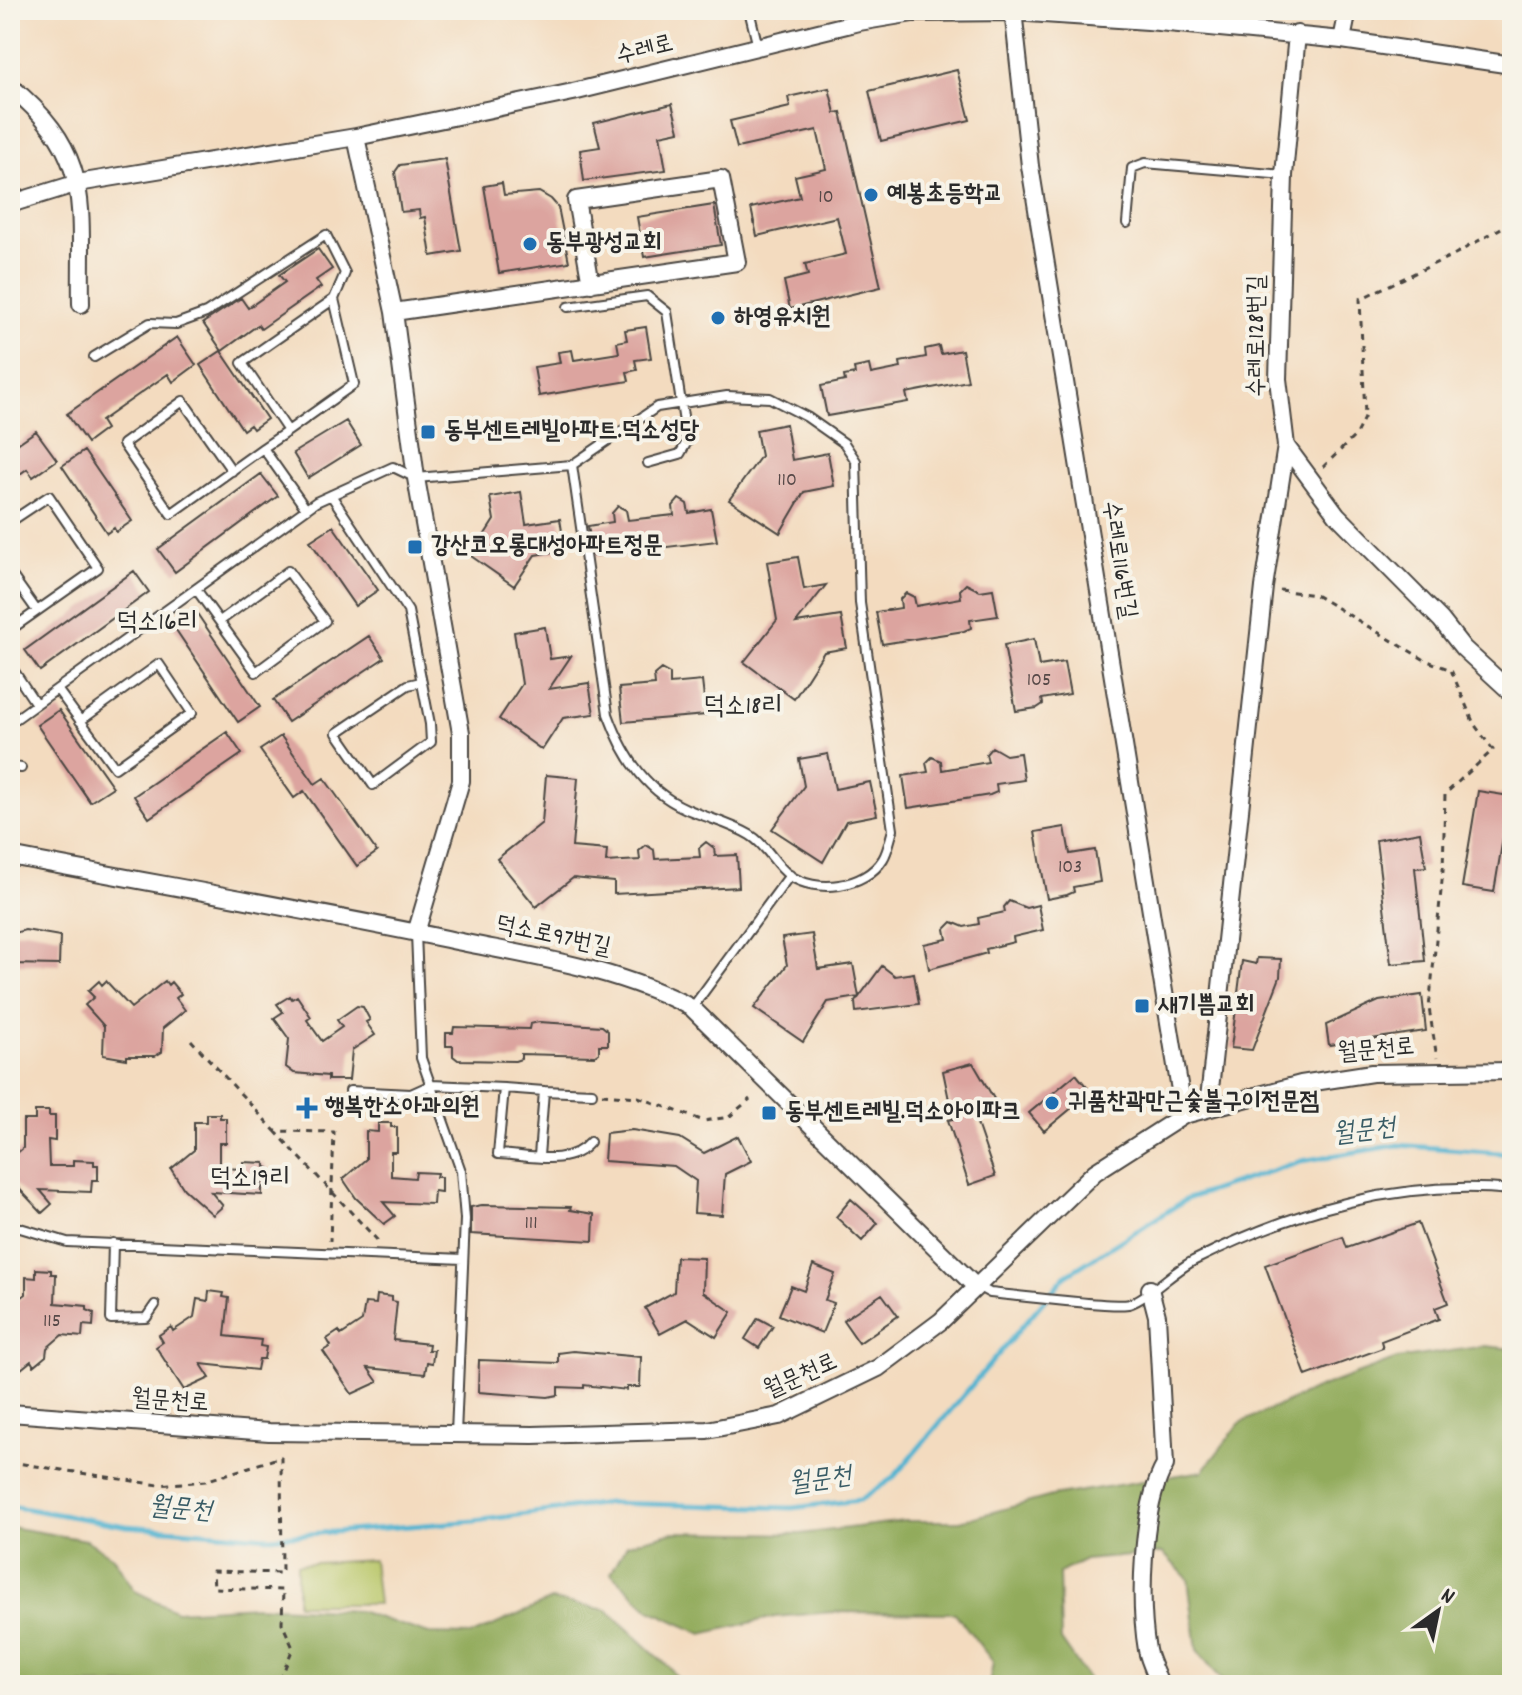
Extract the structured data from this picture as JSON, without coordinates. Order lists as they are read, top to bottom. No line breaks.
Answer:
{"streets":{"street":["수레로","수레로128번길","수레로116번길","덕소로97번길","월문천로"]},"crossings":[["수레로","수레로128번길"],["수레로","수레로116번길"],["수레로116번길","월문천로"],["덕소로97번길","월문천로"]],"districts":["덕소16리","덕소18리","덕소19리"],"water":["월문천"],"places":{"other":["예봉초등학교","동부광성교회","하영유치원","귀품찬곽만근숯불구이전문점"],"transit":["동부센트레빌아파트.덕소성당","강산코오롱대성아파트정문","새기쁨교회","동부센트레빌.덕소아이파크"],"health":["행복한소아과의원"]},"house_numbers":["10","110","105","103","111","115"],"north":"top right"}
